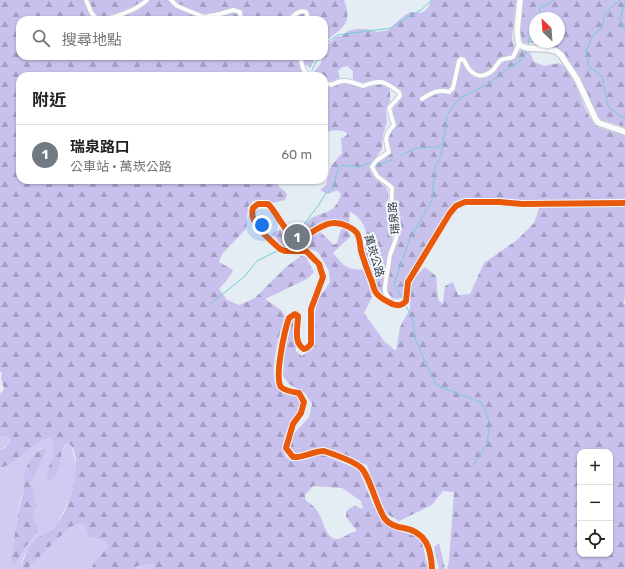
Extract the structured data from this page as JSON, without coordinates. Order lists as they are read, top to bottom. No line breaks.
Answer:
{"streets":{"street":["瑞泉路","萬崁公路"]},"crossings":[["瑞泉路","萬崁公路"]],"north":"top left","page":{"search":"搜尋地點","heading":"附近","list":[{"mark":"1","name":"瑞泉路口","note":"公車站 · 萬崁公路","value":"60 m"}],"pins":"1","map_buttons":["+","−"]}}
